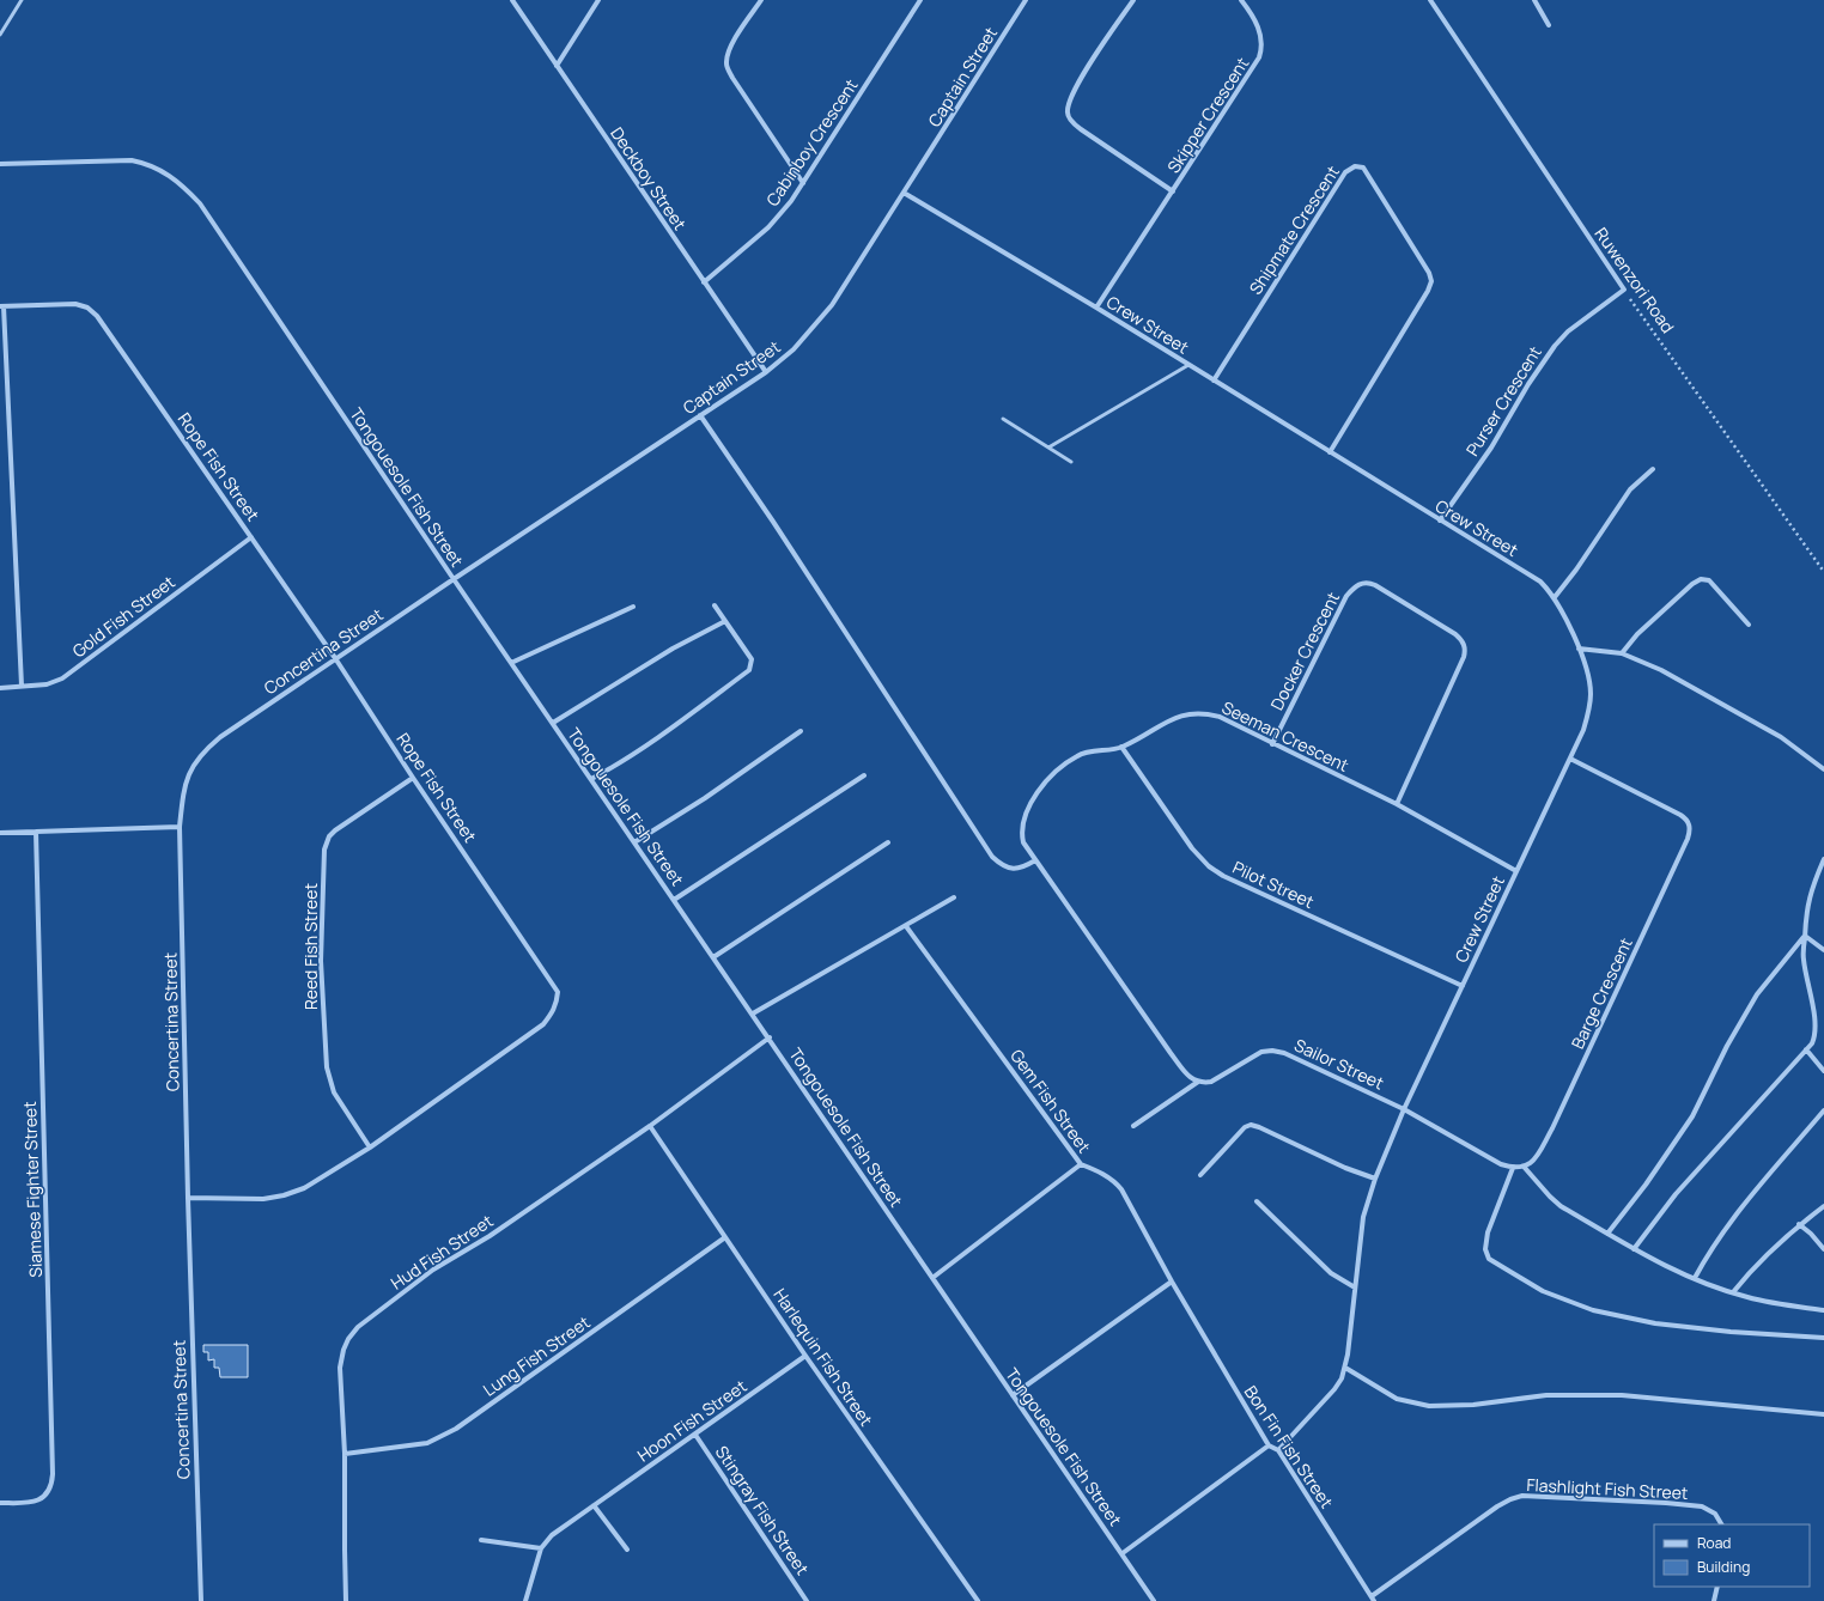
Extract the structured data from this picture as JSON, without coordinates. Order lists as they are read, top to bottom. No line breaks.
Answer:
{"streets":{"street":["Captain Street","Skipper Crescent","Cabinboy Crescent","Deckboy Street","Shipmate Crescent","Ruwenzori Road","Crew Street","Purser Crescent","Rope Fish Street","Tongouesole Fish Street","Gold Fish Street","Concertina Street","Docker Crescent","Seeman Crescent","Pilot Street","Reed Fish Street","Barge Crescent","Sailor Street","Gem Fish Street","Siamese Fighter Street","Hud Fish Street","Lung Fish Street","Harlequin Fish Street","Hoon Fish Street","Bon Fin Fish Street","Flashlight Fish Street","Stingray Fish Street"]},"crossings":[["Captain Street","Deckboy Street"],["Captain Street","Crew Street"],["Captain Street","Tongouesole Fish Street"],["Captain Street","Concertina Street"],["Skipper Crescent","Crew Street"],["Cabinboy Crescent","Deckboy Street"],["Shipmate Crescent","Crew Street"],["Ruwenzori Road","Purser Crescent"],["Crew Street","Purser Crescent"],["Crew Street","Seeman Crescent"],["Crew Street","Pilot Street"],["Crew Street","Barge Crescent"],["Crew Street","Sailor Street"],["Rope Fish Street","Gold Fish Street"],["Rope Fish Street","Concertina Street"],["Rope Fish Street","Reed Fish Street"],["Tongouesole Fish Street","Concertina Street"],["Tongouesole Fish Street","Gem Fish Street"],["Tongouesole Fish Street","Hud Fish Street"],["Docker Crescent","Seeman Crescent"],["Seeman Crescent","Pilot Street"],["Seeman Crescent","Sailor Street"],["Gem Fish Street","Bon Fin Fish Street"],["Hud Fish Street","Lung Fish Street"],["Hud Fish Street","Harlequin Fish Street"],["Lung Fish Street","Harlequin Fish Street"],["Harlequin Fish Street","Hoon Fish Street"],["Hoon Fish Street","Stingray Fish Street"],["Bon Fin Fish Street","Flashlight Fish Street"]],"legend":["Road","Building"]}
